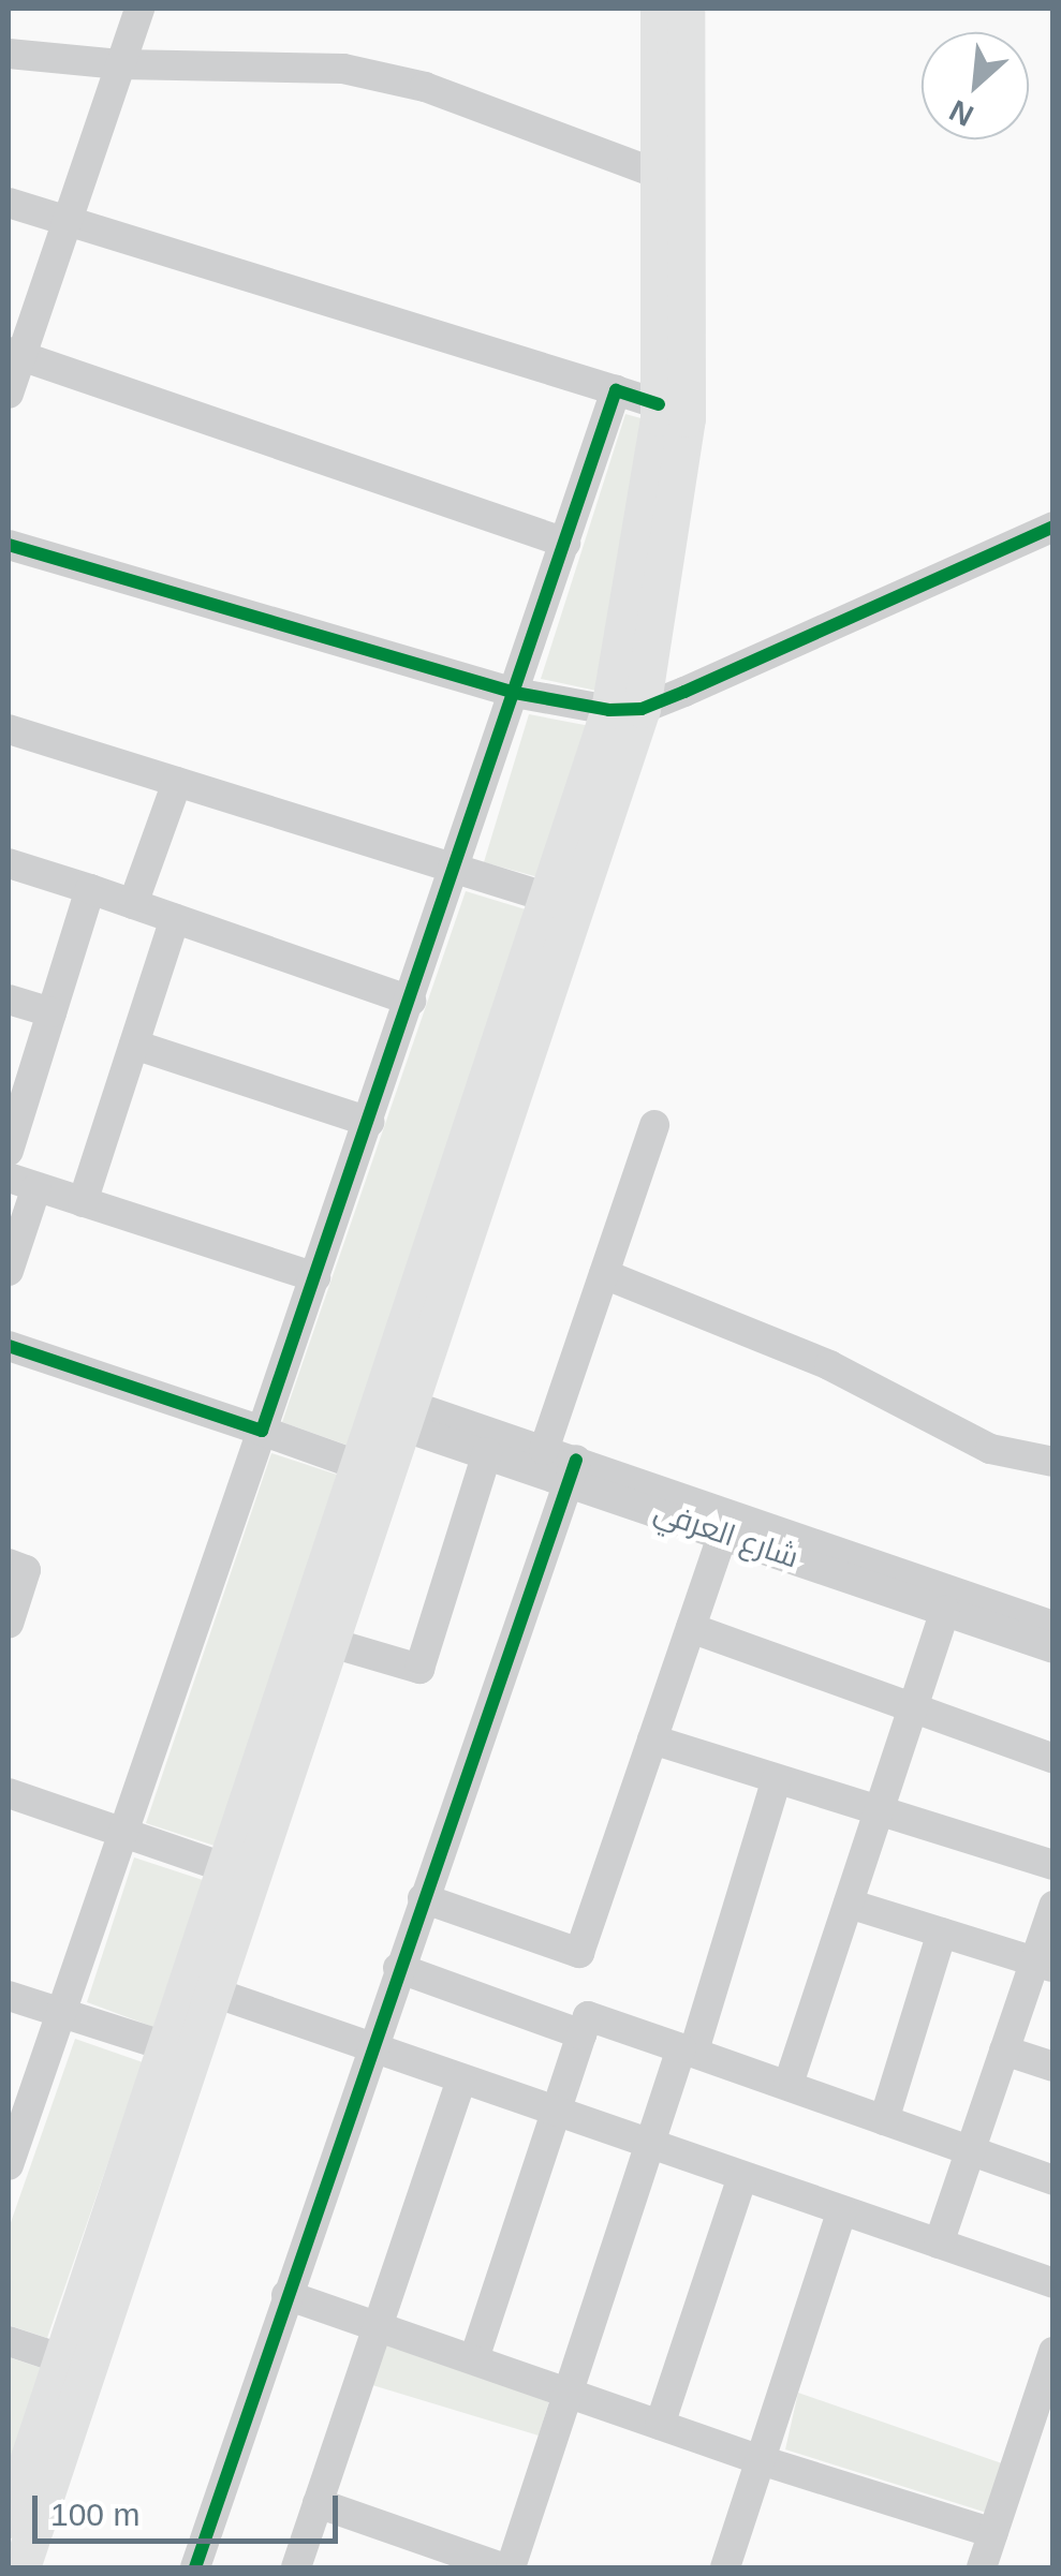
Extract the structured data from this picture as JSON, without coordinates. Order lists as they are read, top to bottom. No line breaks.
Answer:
{"streets":{"street":["شارع العرفي"]},"scale_bar":"100 m","north":"bottom left"}
